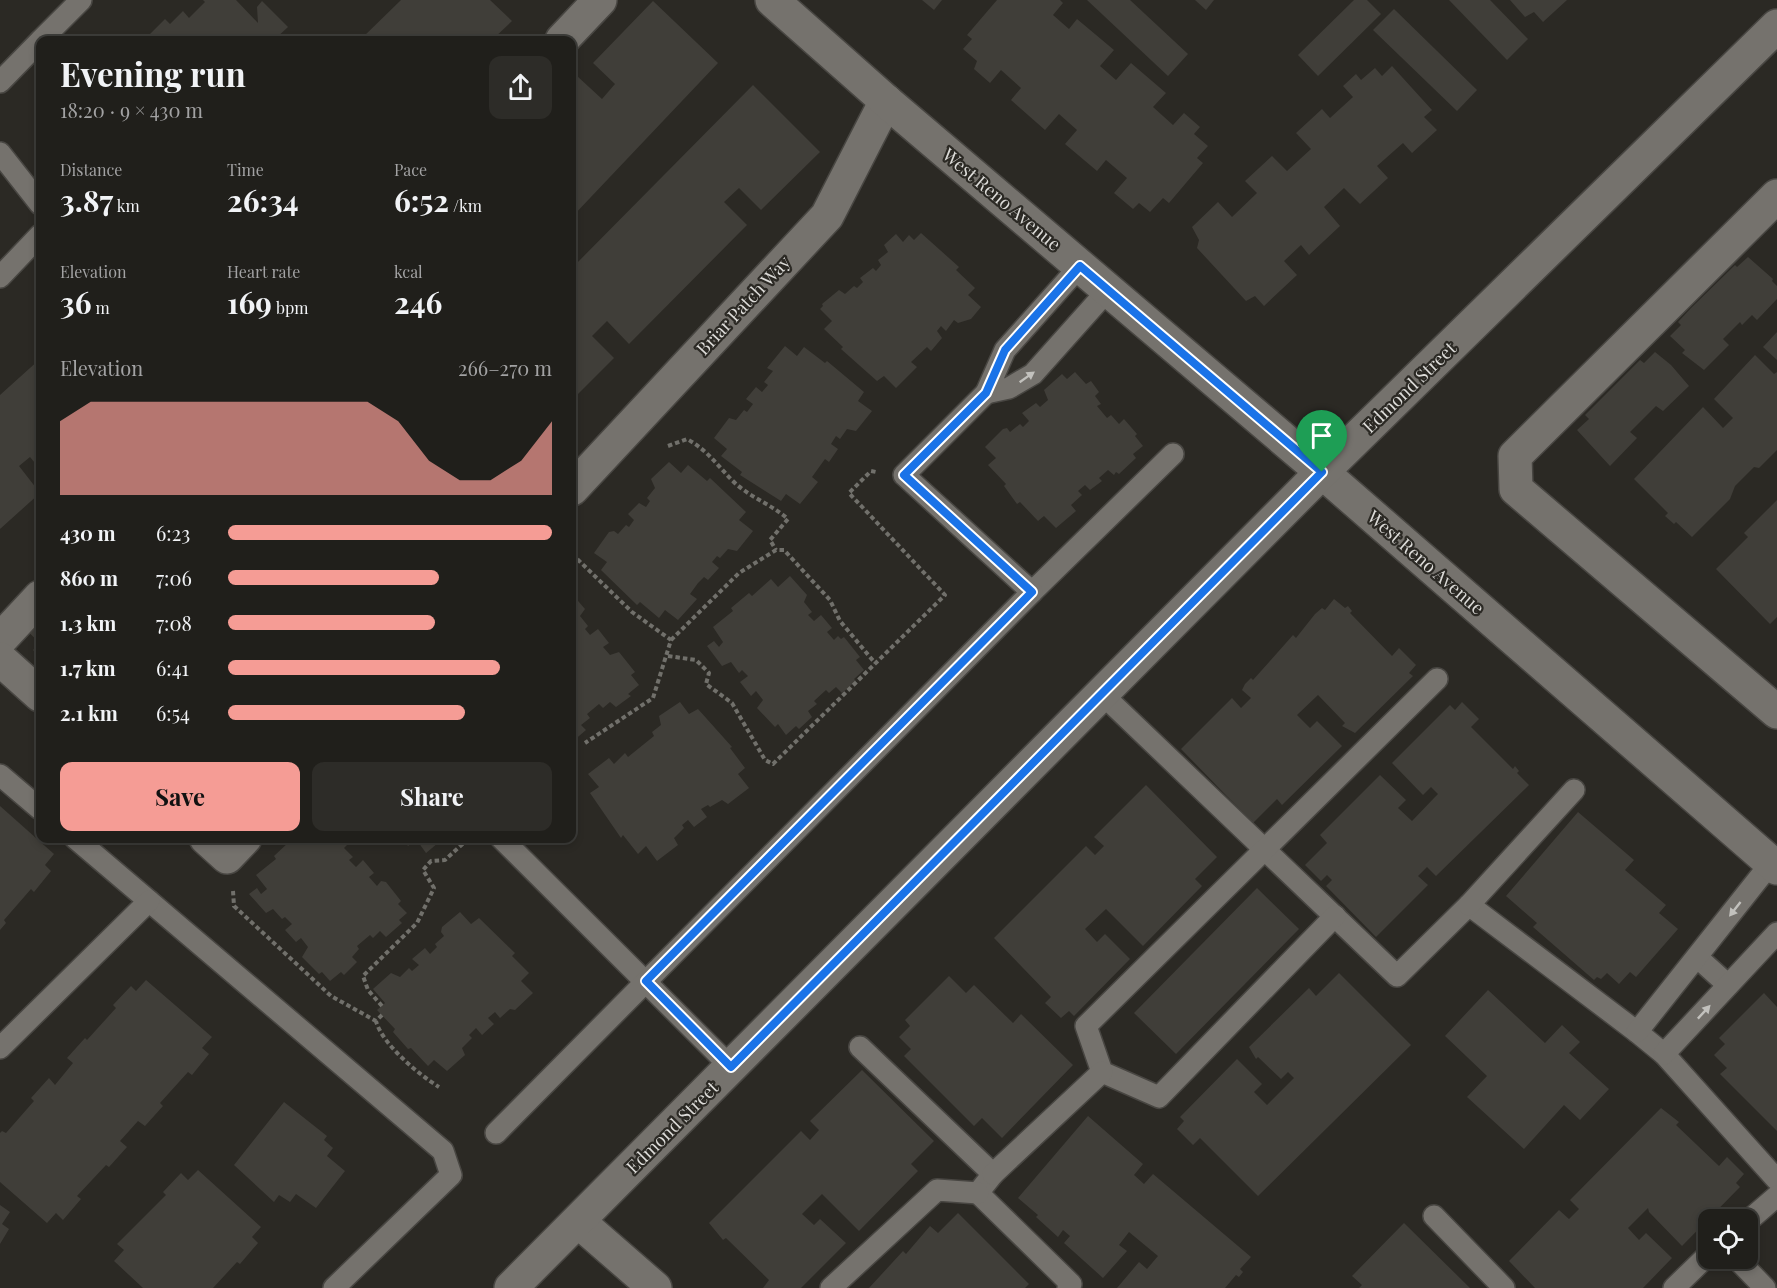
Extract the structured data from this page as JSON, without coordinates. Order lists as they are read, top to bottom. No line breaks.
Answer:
{"streets":{"street":["West Reno Avenue","Briar Patch Way","Edmond Street"]},"crossings":[["West Reno Avenue","Briar Patch Way"],["West Reno Avenue","Edmond Street"]],"page":{"heading":["Evening run","18:20 · 9 × 430 m"],"stats":[["Distance","3.87 km"],["Time","26:34"],["Pace","6:52 /km"],["Elevation","36 m"],["Heart rate","169 bpm"],["kcal","246"]],"chart":["Elevation","266–270 m"],"list":[{"name":"430 m","note":"6:23"},{"name":"860 m","note":"7:06"},{"name":"1.3 km","note":"7:08"},{"name":"1.7 km","note":"6:41"},{"name":"2.1 km","note":"6:54"}],"buttons":["Save","Share"]}}
